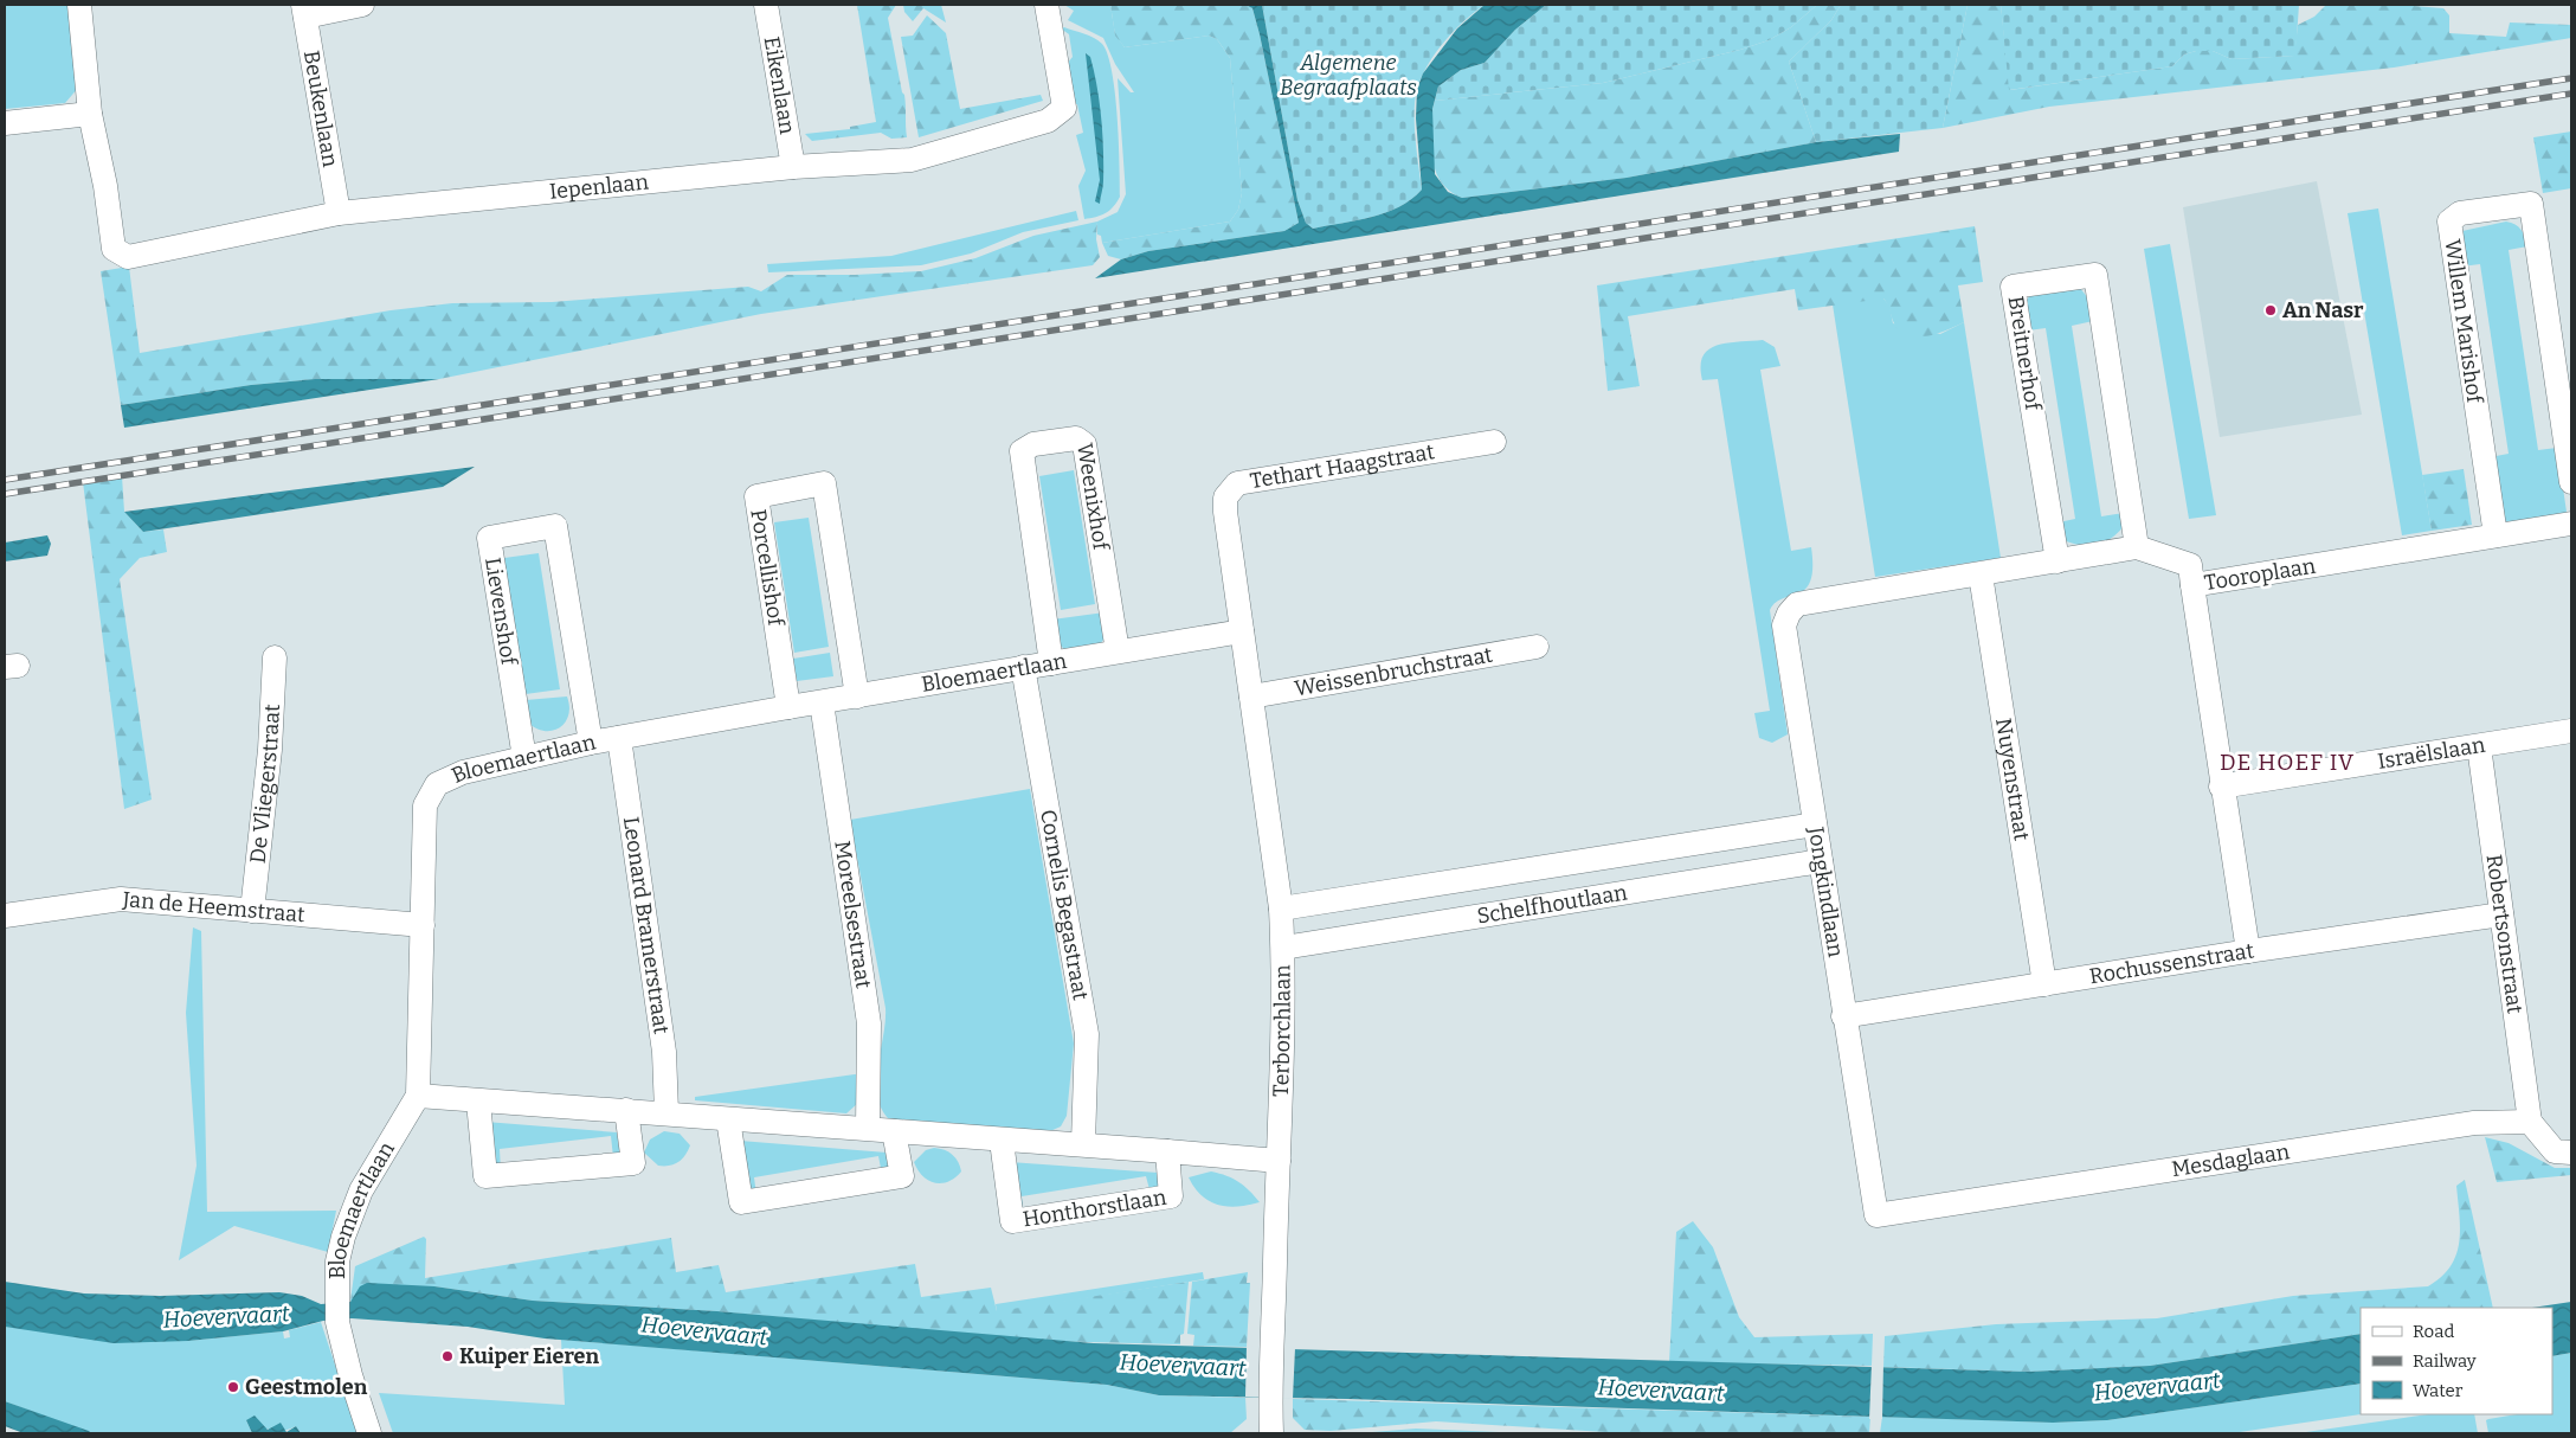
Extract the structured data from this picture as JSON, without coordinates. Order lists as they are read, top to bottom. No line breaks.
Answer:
{"streets":{"street":["Eikenlaan","Beukenlaan","Iepenlaan","Willem Marishof","Breitnerhof","Tethart Haagstraat","Weenixhof","Porcellishof","Tooroplaan","Lievenshof","Weissenbruchstraat","Bloemaertlaan","Israëlslaan","Nuyenstraat","De Vliegerstraat","Jongkindlaan","Schelfhoutlaan","Cornelis Begastraat","Jan de Heemstraat","Moreelsestraat","Leonard Bramerstraat","Robertsonstraat","Rochussenstraat","Terborchlaan","Mesdaglaan","Honthorstlaan"]},"crossings":[["Eikenlaan","Iepenlaan"],["Beukenlaan","Iepenlaan"],["Willem Marishof","Tooroplaan"],["Breitnerhof","Tooroplaan"],["Tethart Haagstraat","Bloemaertlaan"],["Tethart Haagstraat","Terborchlaan"],["Weenixhof","Bloemaertlaan"],["Porcellishof","Bloemaertlaan"],["Tooroplaan","Nuyenstraat"],["Tooroplaan","Jongkindlaan"],["Lievenshof","Bloemaertlaan"],["Weissenbruchstraat","Terborchlaan"],["Bloemaertlaan","Cornelis Begastraat"],["Bloemaertlaan","Jan de Heemstraat"],["Bloemaertlaan","Moreelsestraat"],["Bloemaertlaan","Leonard Bramerstraat"],["Bloemaertlaan","Terborchlaan"],["Israëlslaan","Robertsonstraat"],["Nuyenstraat","Rochussenstraat"],["De Vliegerstraat","Jan de Heemstraat"],["Jongkindlaan","Schelfhoutlaan"],["Jongkindlaan","Rochussenstraat"],["Jongkindlaan","Mesdaglaan"],["Schelfhoutlaan","Terborchlaan"],["Robertsonstraat","Rochussenstraat"],["Robertsonstraat","Mesdaglaan"],["Terborchlaan","Honthorstlaan"]],"districts":["DE HOEF IV"],"water":["Hoevervaart"],"parks":["Algemene Begraafplaats"],"places":["An Nasr","Kuiper Eieren","Geestmolen"],"legend":["Road","Railway","Water"]}
